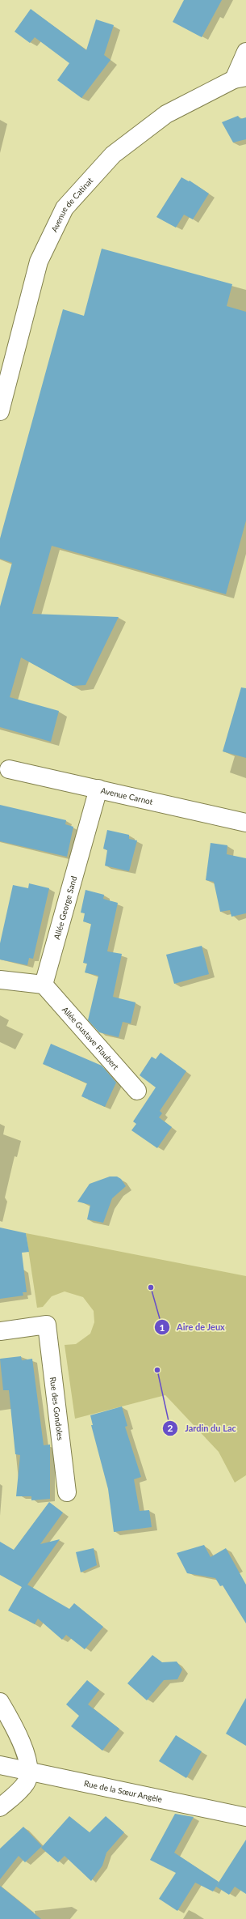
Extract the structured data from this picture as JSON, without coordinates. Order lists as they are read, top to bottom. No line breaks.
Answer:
{"streets":{"street":["Avenue de Catinat","Avenue Carnot","Allée George Sand","Allée Gustave Flaubert","Rue des Gondoles","Rue de la Sœur Angèle"]},"crossings":[["Avenue Carnot","Allée George Sand"],["Allée George Sand","Allée Gustave Flaubert"]],"places":["Aire de Jeux","Jardin du Lac"]}
